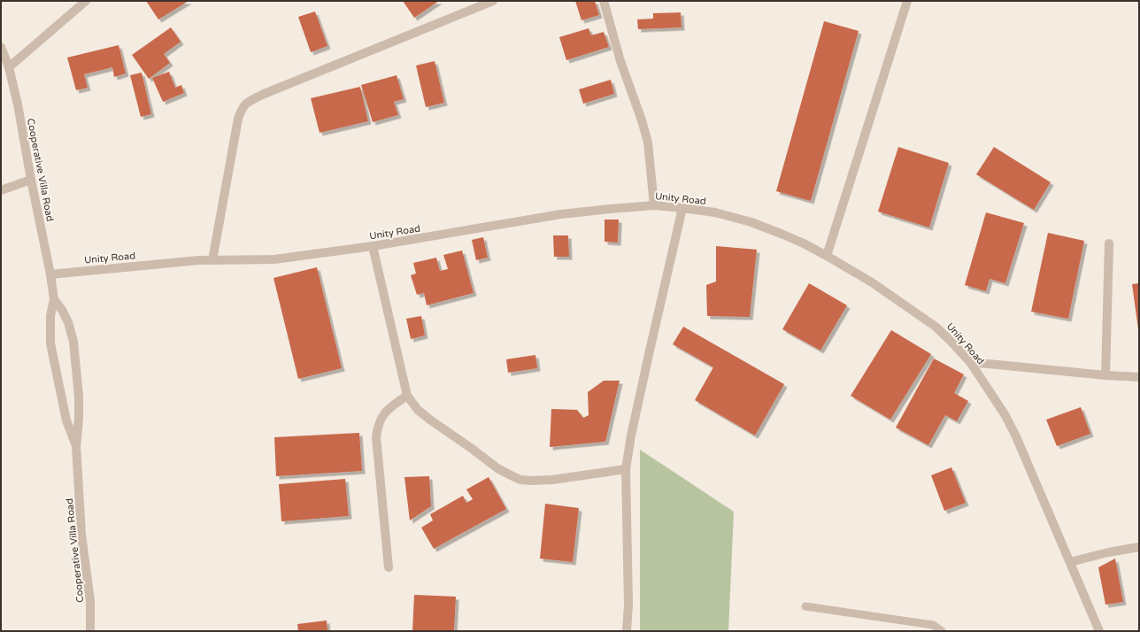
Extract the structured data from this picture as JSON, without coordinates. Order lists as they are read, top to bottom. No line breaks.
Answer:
{"streets":{"street":["Cooperative Villa Road","Unity Road"]},"crossings":[["Cooperative Villa Road","Unity Road"]]}
